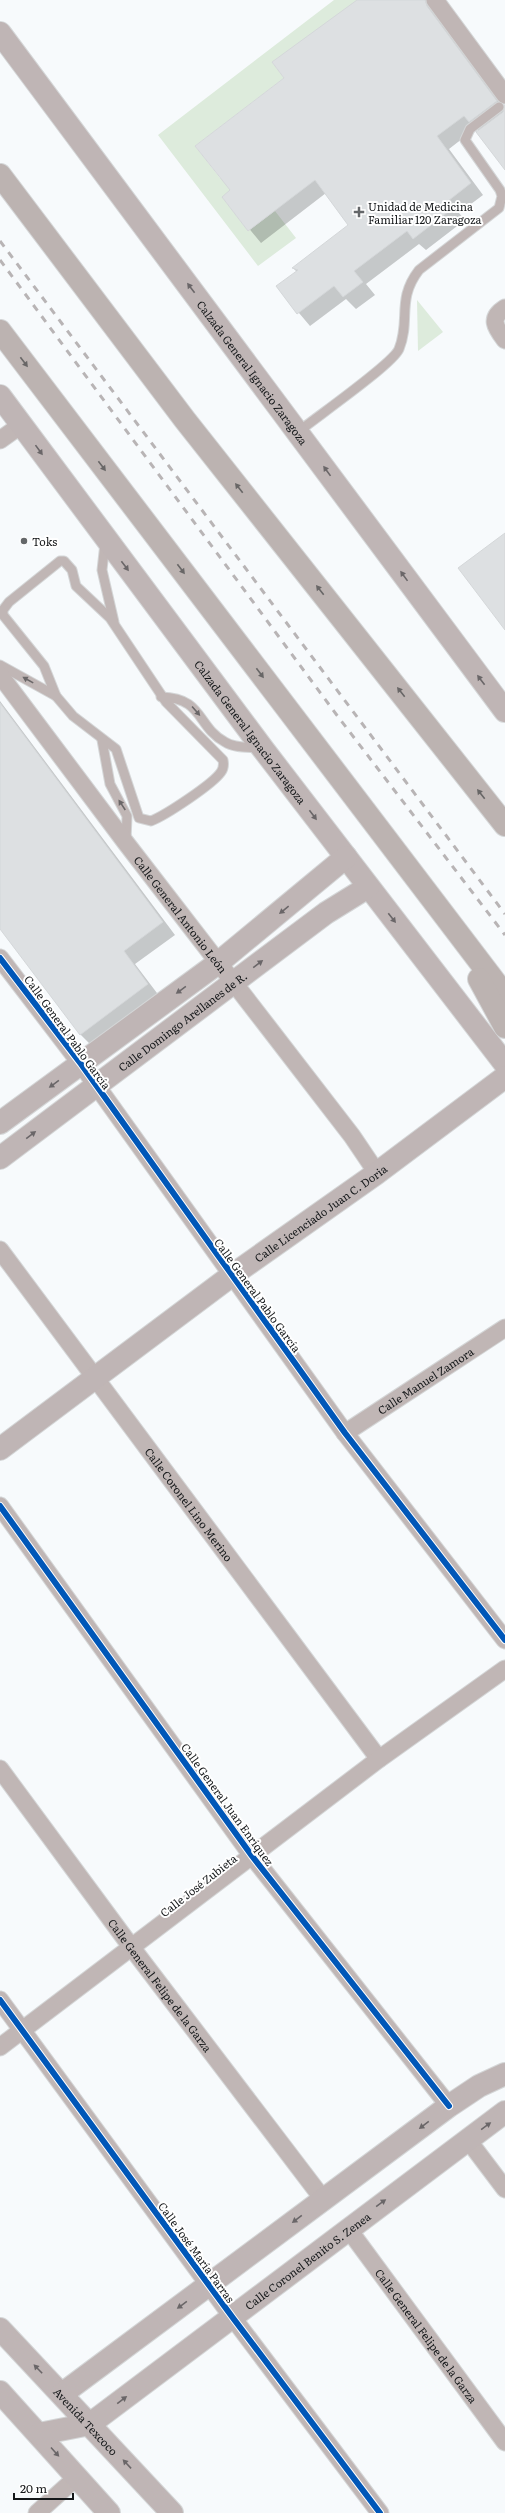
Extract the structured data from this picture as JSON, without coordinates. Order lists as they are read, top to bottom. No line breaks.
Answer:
{"streets":{"street":["Calzada General Ignacio Zaragoza","Calle General Antonio León","Calle Domingo Arellanes de R.","Calle General Pablo García","Calle Licenciado Juan C. Doria","Calle Manuel Zamora","Calle Coronel Lino Merino","Calle General Juan Enríquez","Calle José Zubieta","Calle General Felipe de la Garza","Calle José María Parras","Calle Coronel Benito S. Zenea","Avenida Texcoco"]},"crossings":[["Calzada General Ignacio Zaragoza","Calle Domingo Arellanes de R."],["Calle General Antonio León","Calle Domingo Arellanes de R."],["Calle General Antonio León","Calle Licenciado Juan C. Doria"],["Calle Domingo Arellanes de R.","Calle General Pablo García"],["Calle General Pablo García","Calle Licenciado Juan C. Doria"],["Calle General Pablo García","Calle Manuel Zamora"],["Calle Licenciado Juan C. Doria","Calle Coronel Lino Merino"],["Calle Coronel Lino Merino","Calle José Zubieta"],["Calle General Juan Enríquez","Calle José Zubieta"],["Calle José Zubieta","Calle General Felipe de la Garza"],["Calle José Zubieta","Calle José María Parras"],["Calle General Felipe de la Garza","Calle Coronel Benito S. Zenea"],["Calle José María Parras","Calle Coronel Benito S. Zenea"],["Calle Coronel Benito S. Zenea","Avenida Texcoco"]],"places":{"health":["Unidad de Medicina Familiar 120 Zaragoza"],"other":["Toks"]},"scale_bar":"20 m"}
